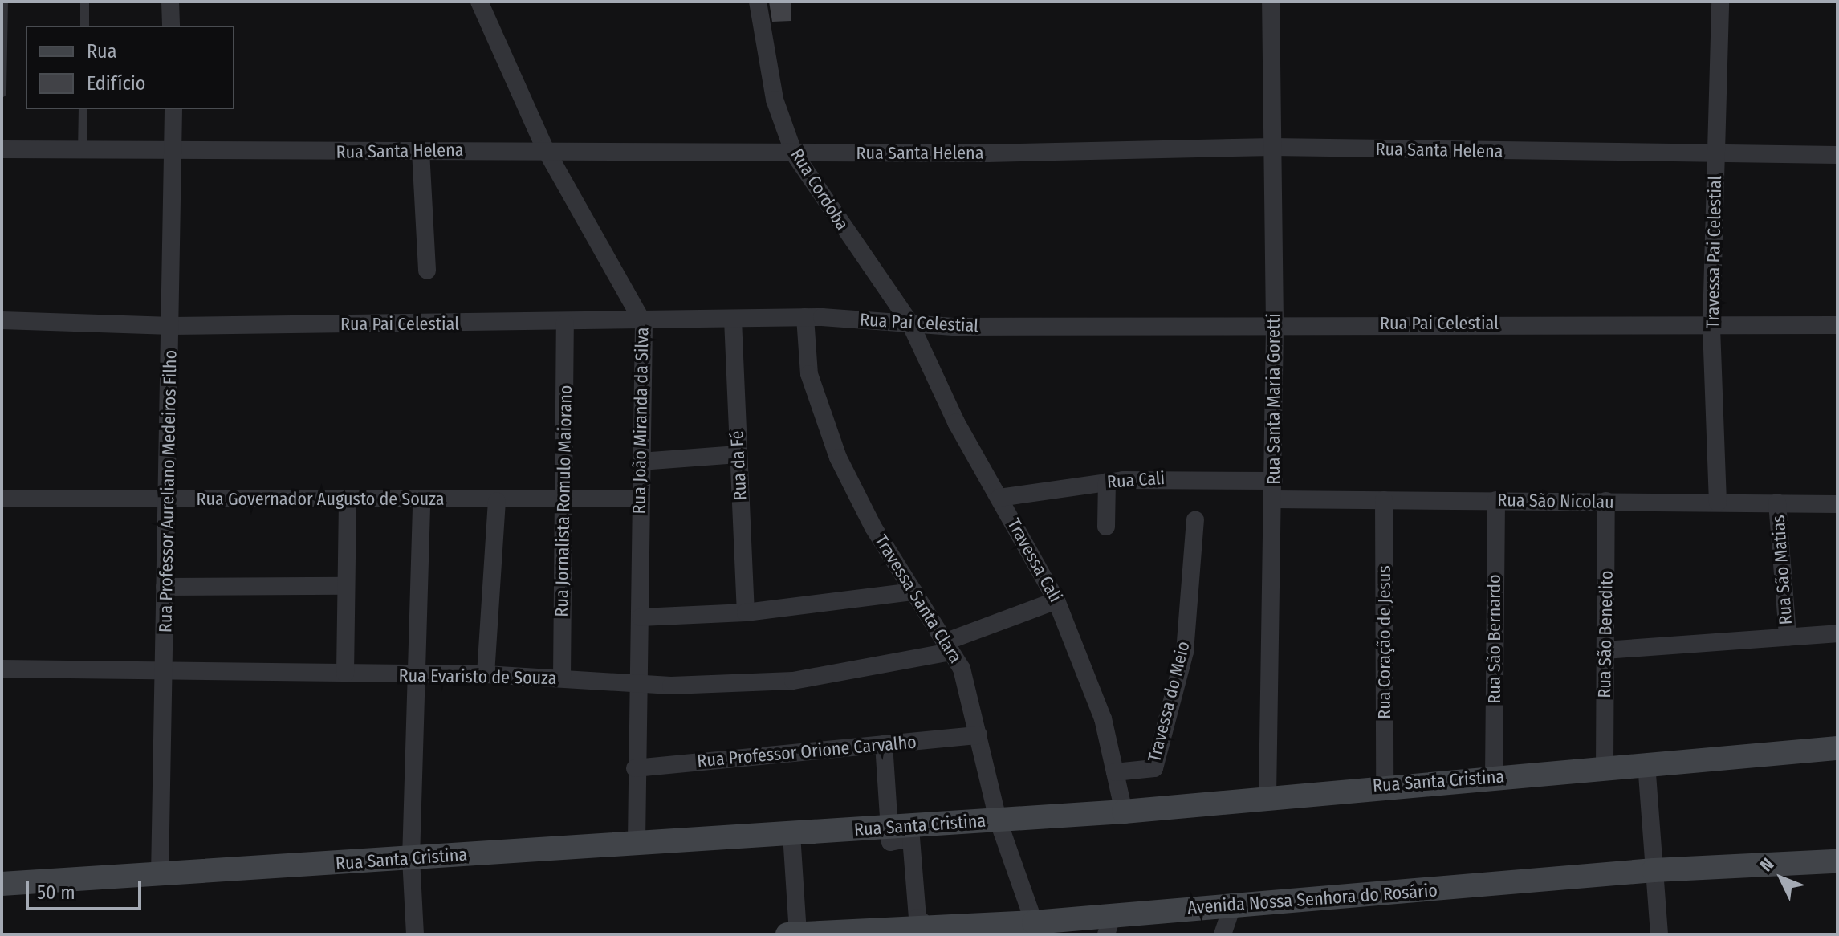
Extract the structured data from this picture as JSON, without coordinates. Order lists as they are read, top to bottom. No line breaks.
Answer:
{"streets":{"main road":["Rua Santa Cristina","Avenida Nossa Senhora do Rosário"],"street":["Rua Santa Helena","Rua Cordoba","Travessa Pai Celestial","Rua Pai Celestial","Rua Santa Maria Goretti","Rua João Miranda da Silva","Rua da Fé","Rua Cali","Rua Professor Aureliano Medeiros Filho","Rua Governador Augusto de Souza","Rua Jornalista Romulo Maiorano","Rua São Nicolau","Travessa Cali","Rua São Matias","Travessa Santa Clara","Rua São Benedito","Rua São Bernardo","Rua Coração de Jesus","Rua Evaristo de Souza","Travessa do Meio","Rua Professor Orione Carvalho"]},"crossings":[["Rua Santa Helena","Rua Cordoba"],["Rua Santa Helena","Travessa Pai Celestial"],["Rua Santa Helena","Rua Santa Maria Goretti"],["Rua Santa Helena","Rua João Miranda da Silva"],["Rua Santa Helena","Rua Professor Aureliano Medeiros Filho"],["Rua Cordoba","Rua Pai Celestial"],["Rua Cordoba","Travessa Cali"],["Travessa Pai Celestial","Rua Pai Celestial"],["Travessa Pai Celestial","Rua São Nicolau"],["Rua Pai Celestial","Rua Santa Maria Goretti"],["Rua Pai Celestial","Rua João Miranda da Silva"],["Rua Pai Celestial","Rua da Fé"],["Rua Pai Celestial","Rua Professor Aureliano Medeiros Filho"],["Rua Pai Celestial","Rua Jornalista Romulo Maiorano"],["Rua Pai Celestial","Travessa Cali"],["Rua Pai Celestial","Travessa Santa Clara"],["Rua Santa Maria Goretti","Rua Cali"],["Rua Santa Maria Goretti","Rua São Nicolau"],["Rua Santa Maria Goretti","Rua Santa Cristina"],["Rua João Miranda da Silva","Rua Governador Augusto de Souza"],["Rua João Miranda da Silva","Rua Evaristo de Souza"],["Rua João Miranda da Silva","Rua Professor Orione Carvalho"],["Rua João Miranda da Silva","Rua Santa Cristina"],["Rua Cali","Travessa Cali"],["Rua Professor Aureliano Medeiros Filho","Rua Governador Augusto de Souza"],["Rua Professor Aureliano Medeiros Filho","Rua Evaristo de Souza"],["Rua Professor Aureliano Medeiros Filho","Rua Santa Cristina"],["Rua Governador Augusto de Souza","Rua Jornalista Romulo Maiorano"],["Rua Jornalista Romulo Maiorano","Rua Evaristo de Souza"],["Rua São Nicolau","Rua São Matias"],["Rua São Nicolau","Rua São Benedito"],["Rua São Nicolau","Rua São Bernardo"],["Rua São Nicolau","Rua Coração de Jesus"],["Travessa Cali","Rua Evaristo de Souza"],["Travessa Cali","Travessa do Meio"],["Travessa Cali","Rua Santa Cristina"],["Travessa Santa Clara","Rua Evaristo de Souza"],["Travessa Santa Clara","Rua Professor Orione Carvalho"],["Travessa Santa Clara","Rua Santa Cristina"],["Travessa Santa Clara","Avenida Nossa Senhora do Rosário"],["Rua São Benedito","Rua Santa Cristina"],["Rua São Bernardo","Rua Santa Cristina"],["Rua Coração de Jesus","Rua Santa Cristina"]],"legend":["Rua","Edifício"],"scale_bar":"50 m","north":"top left"}
